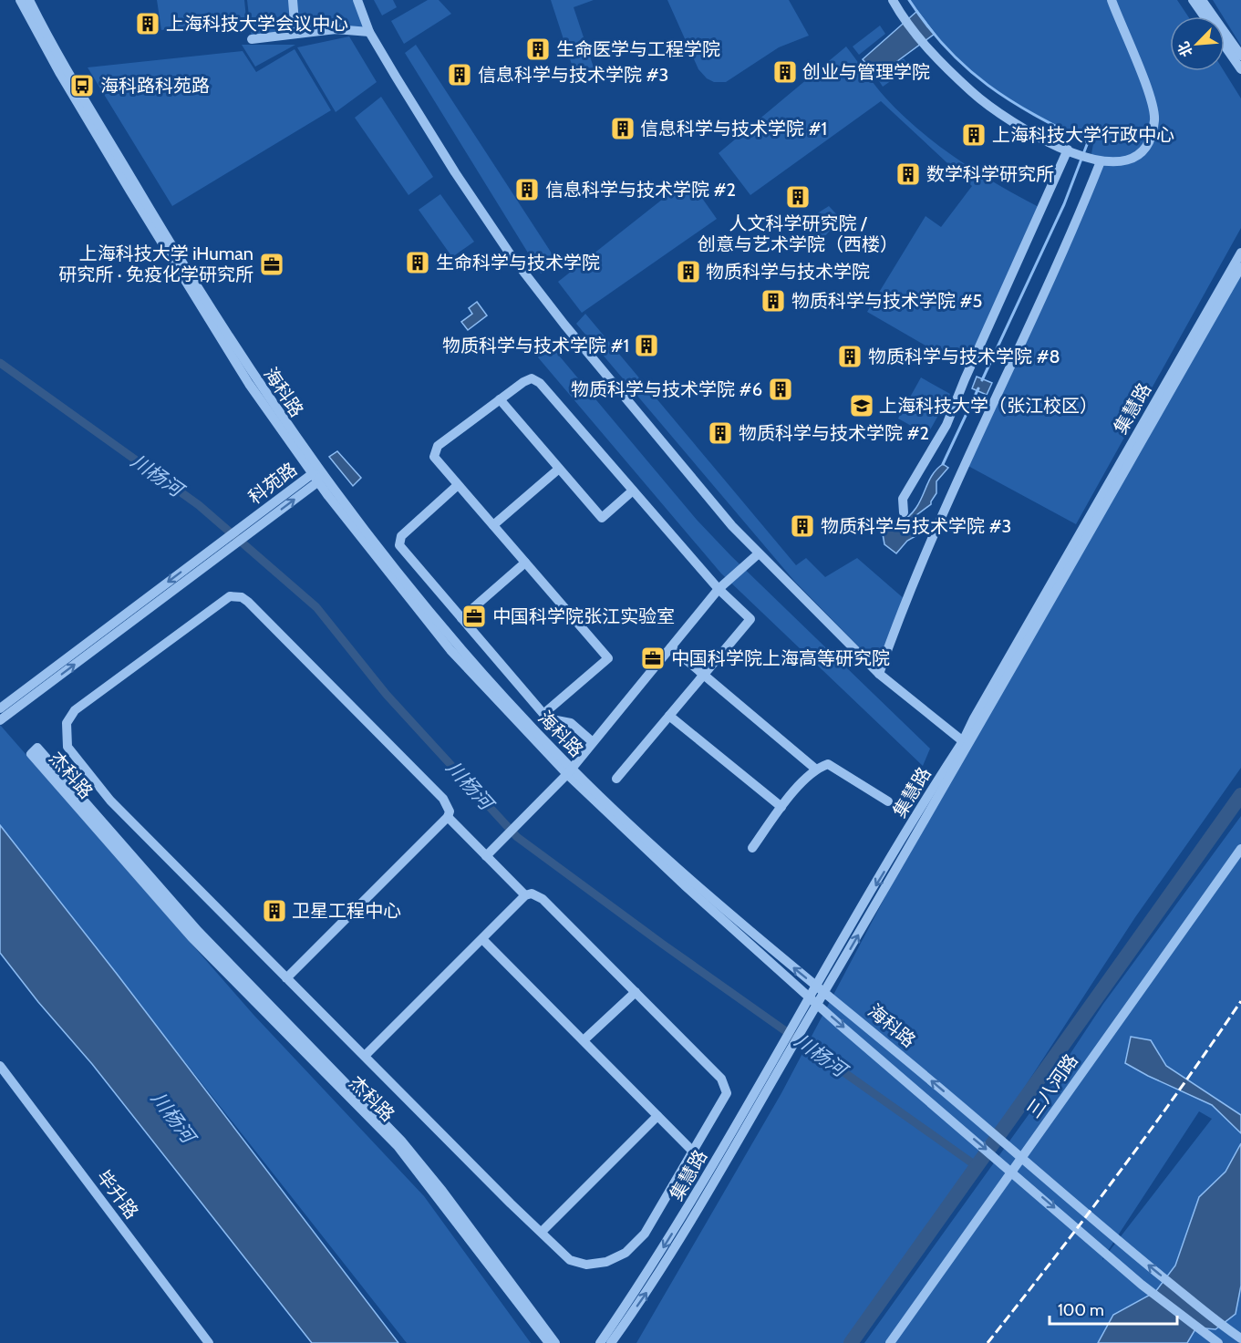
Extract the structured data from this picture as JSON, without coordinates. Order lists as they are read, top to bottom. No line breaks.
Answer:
{"streets":{"street":["海科路","集慧路","科苑路","杰科路","三八河路","毕升路"]},"crossings":[["海科路","集慧路"],["海科路","科苑路"],["海科路","三八河路"]],"water":["川杨河"],"places":{"building":["上海科技大学会议中心","生命医学与工程学院","创业与管理学院","信息科学与技术学院 #3","信息科学与技术学院 #1","上海科技大学行政中心","数学科学研究所","信息科学与技术学院 #2","人文科学研究院 / 创意与艺术学院（西楼）","生命科学与技术学院","物质科学与技术学院","物质科学与技术学院 #5","物质科学与技术学院 #1","物质科学与技术学院 #8","物质科学与技术学院 #6","物质科学与技术学院 #2","物质科学与技术学院 #3","卫星工程中心"],"bus stop":["海科路科苑路"],"office":["上海科技大学 iHuman 研究所 · 免疫化学研究所","中国科学院张江实验室","中国科学院上海高等研究院"],"school or university":["上海科技大学（张江校区）"]},"scale_bar":"100 m","north":"bottom left"}
